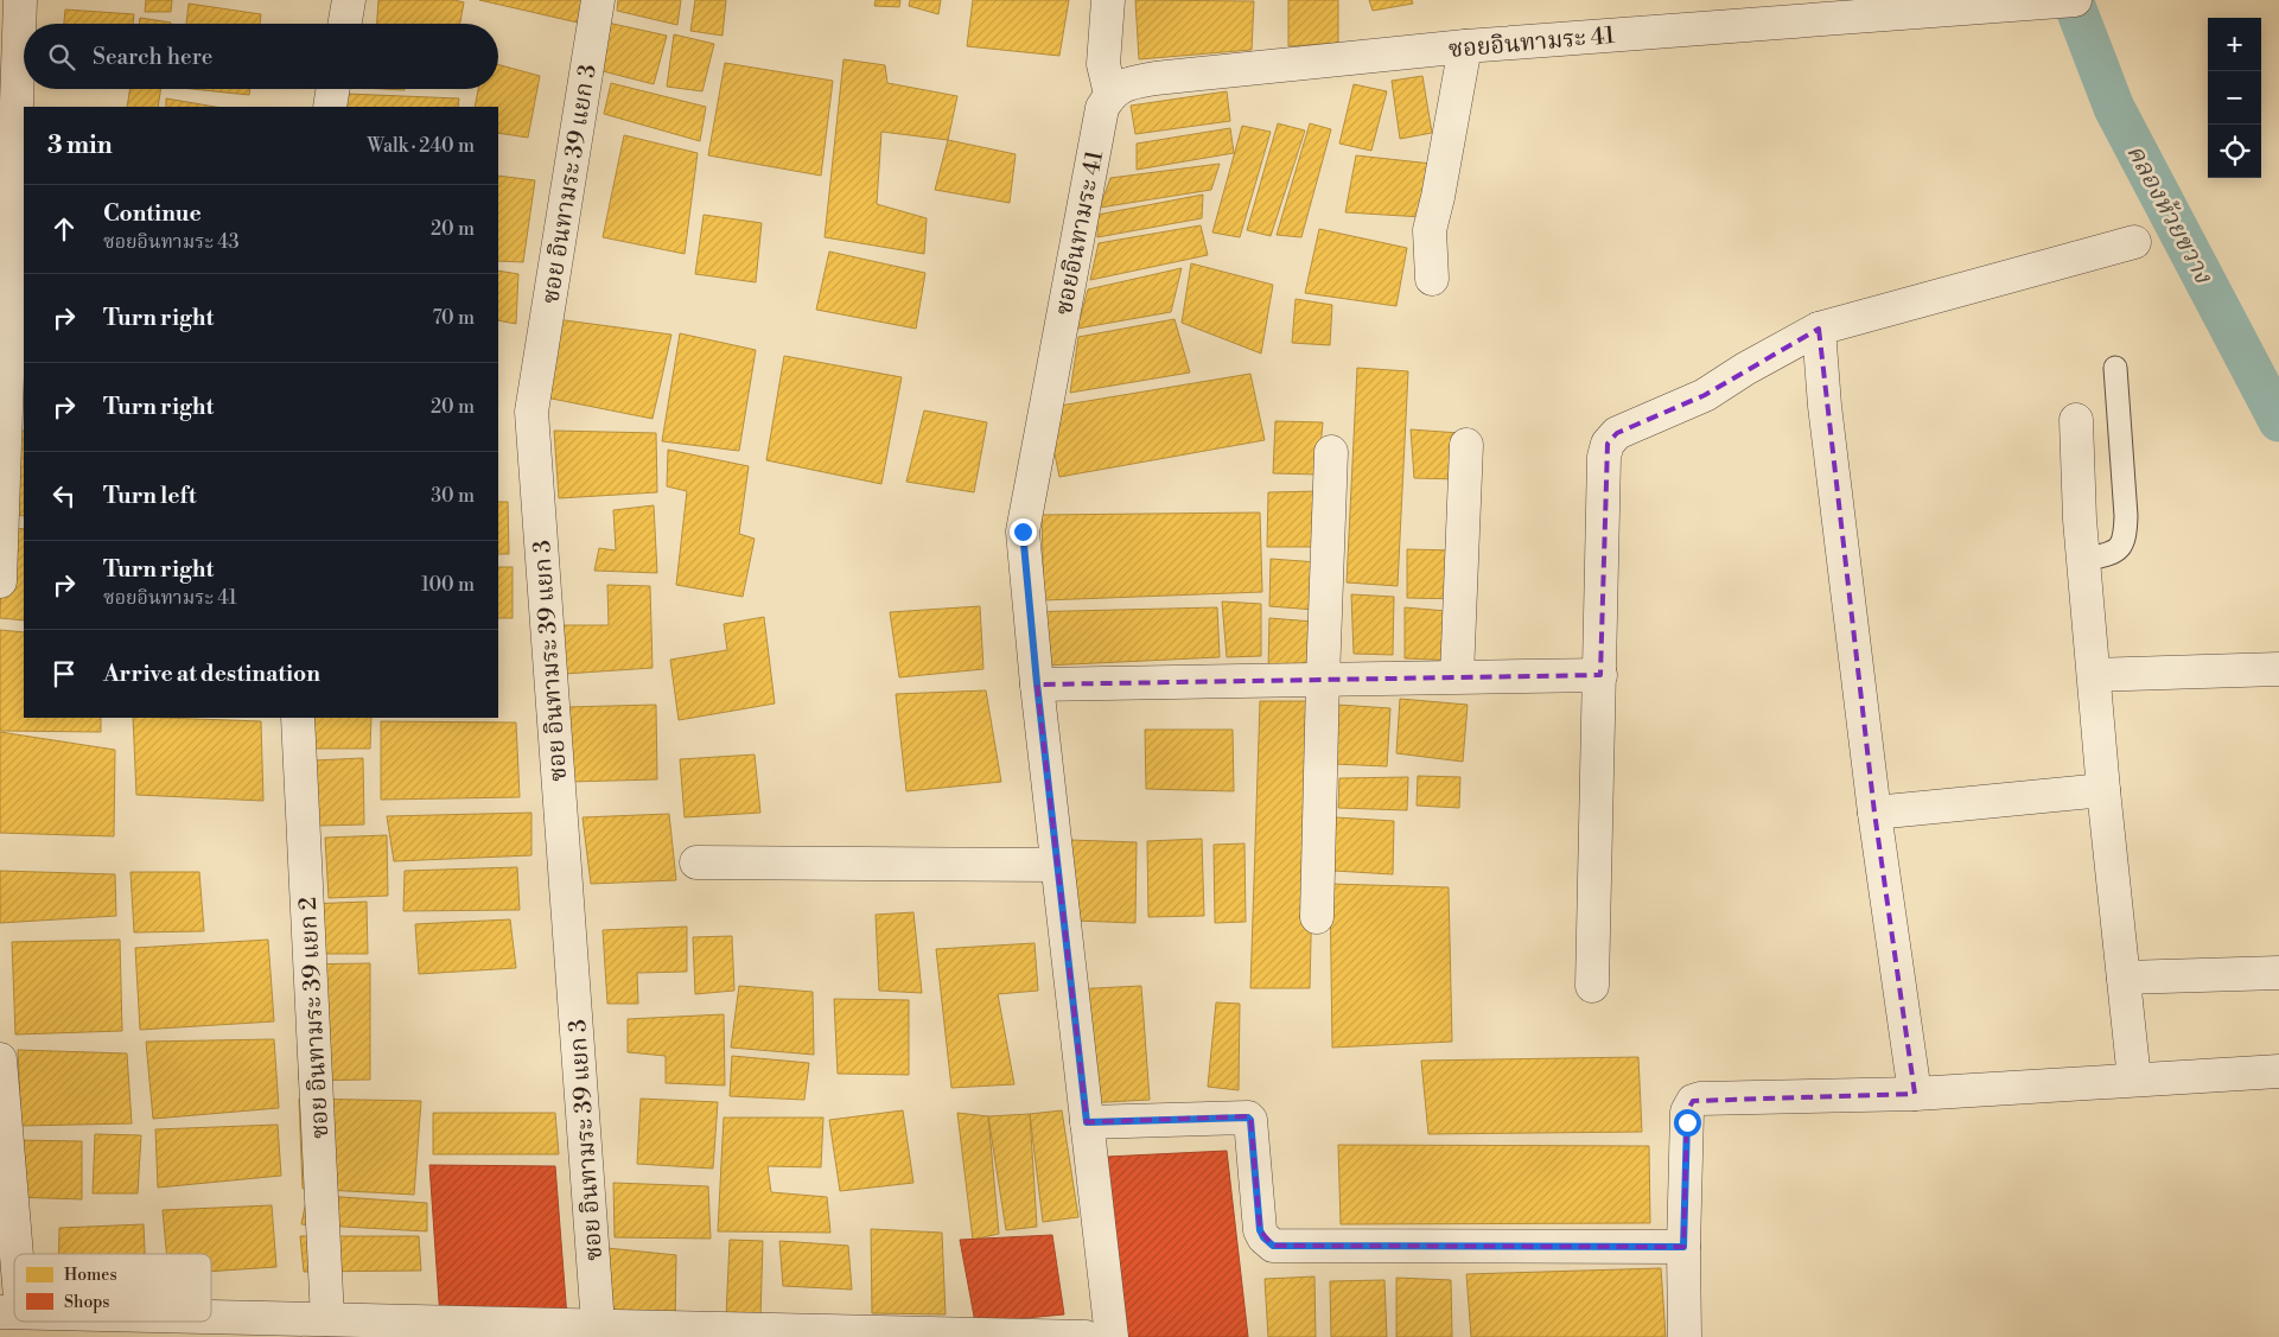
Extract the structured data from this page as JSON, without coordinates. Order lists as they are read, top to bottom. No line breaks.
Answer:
{"streets":{"street":["ซอยอินทามระ 41","ซอย อินทามระ 39 แยก 3","ซอย อินทามระ 39 แยก 2"]},"water":["คลองห้วยขวาง"],"legend":["Homes","Shops"],"page":{"map_buttons":["+","−"],"search":"Search here","heading":["3 min","Walk · 240 m"],"list":[["Continue","ซอยอินทามระ 43","20 m"],["Turn right","70 m"],["Turn right","20 m"],["Turn left","30 m"],["Turn right","ซอยอินทามระ 41","100 m"],"Arrive at destination"]}}
